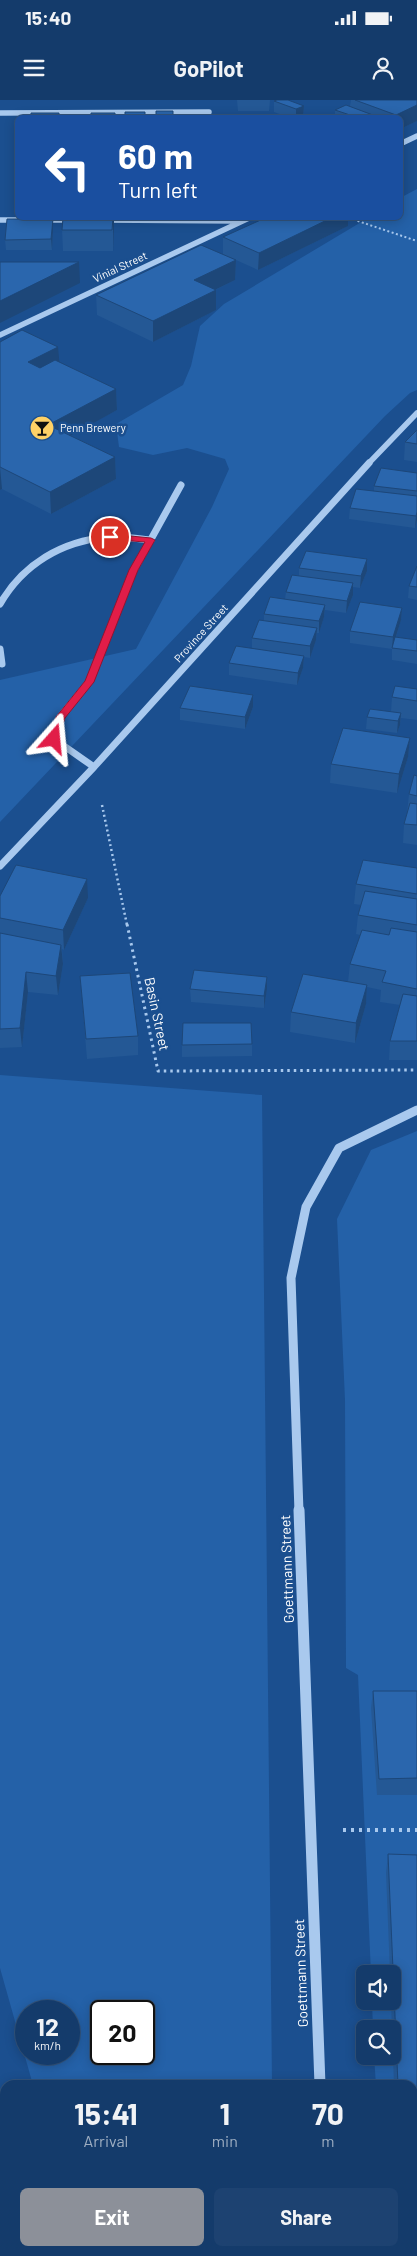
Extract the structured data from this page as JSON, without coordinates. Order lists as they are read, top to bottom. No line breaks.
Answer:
{"streets":{"street":["Vinial Street","Province Street","Goettmann Street"],"path":["Basin Street"]},"crossings":[["Province Street","Basin Street"]],"places":{"bar":["Penn Brewery"]},"page":{"status":"15:40","header":"GoPilot","turn":["60 m","Turn left"],"speed":"12 km/h","limit":"20","eta":["15:41","Arrival","1","min","70","m"],"buttons":["Exit","Share"]}}
